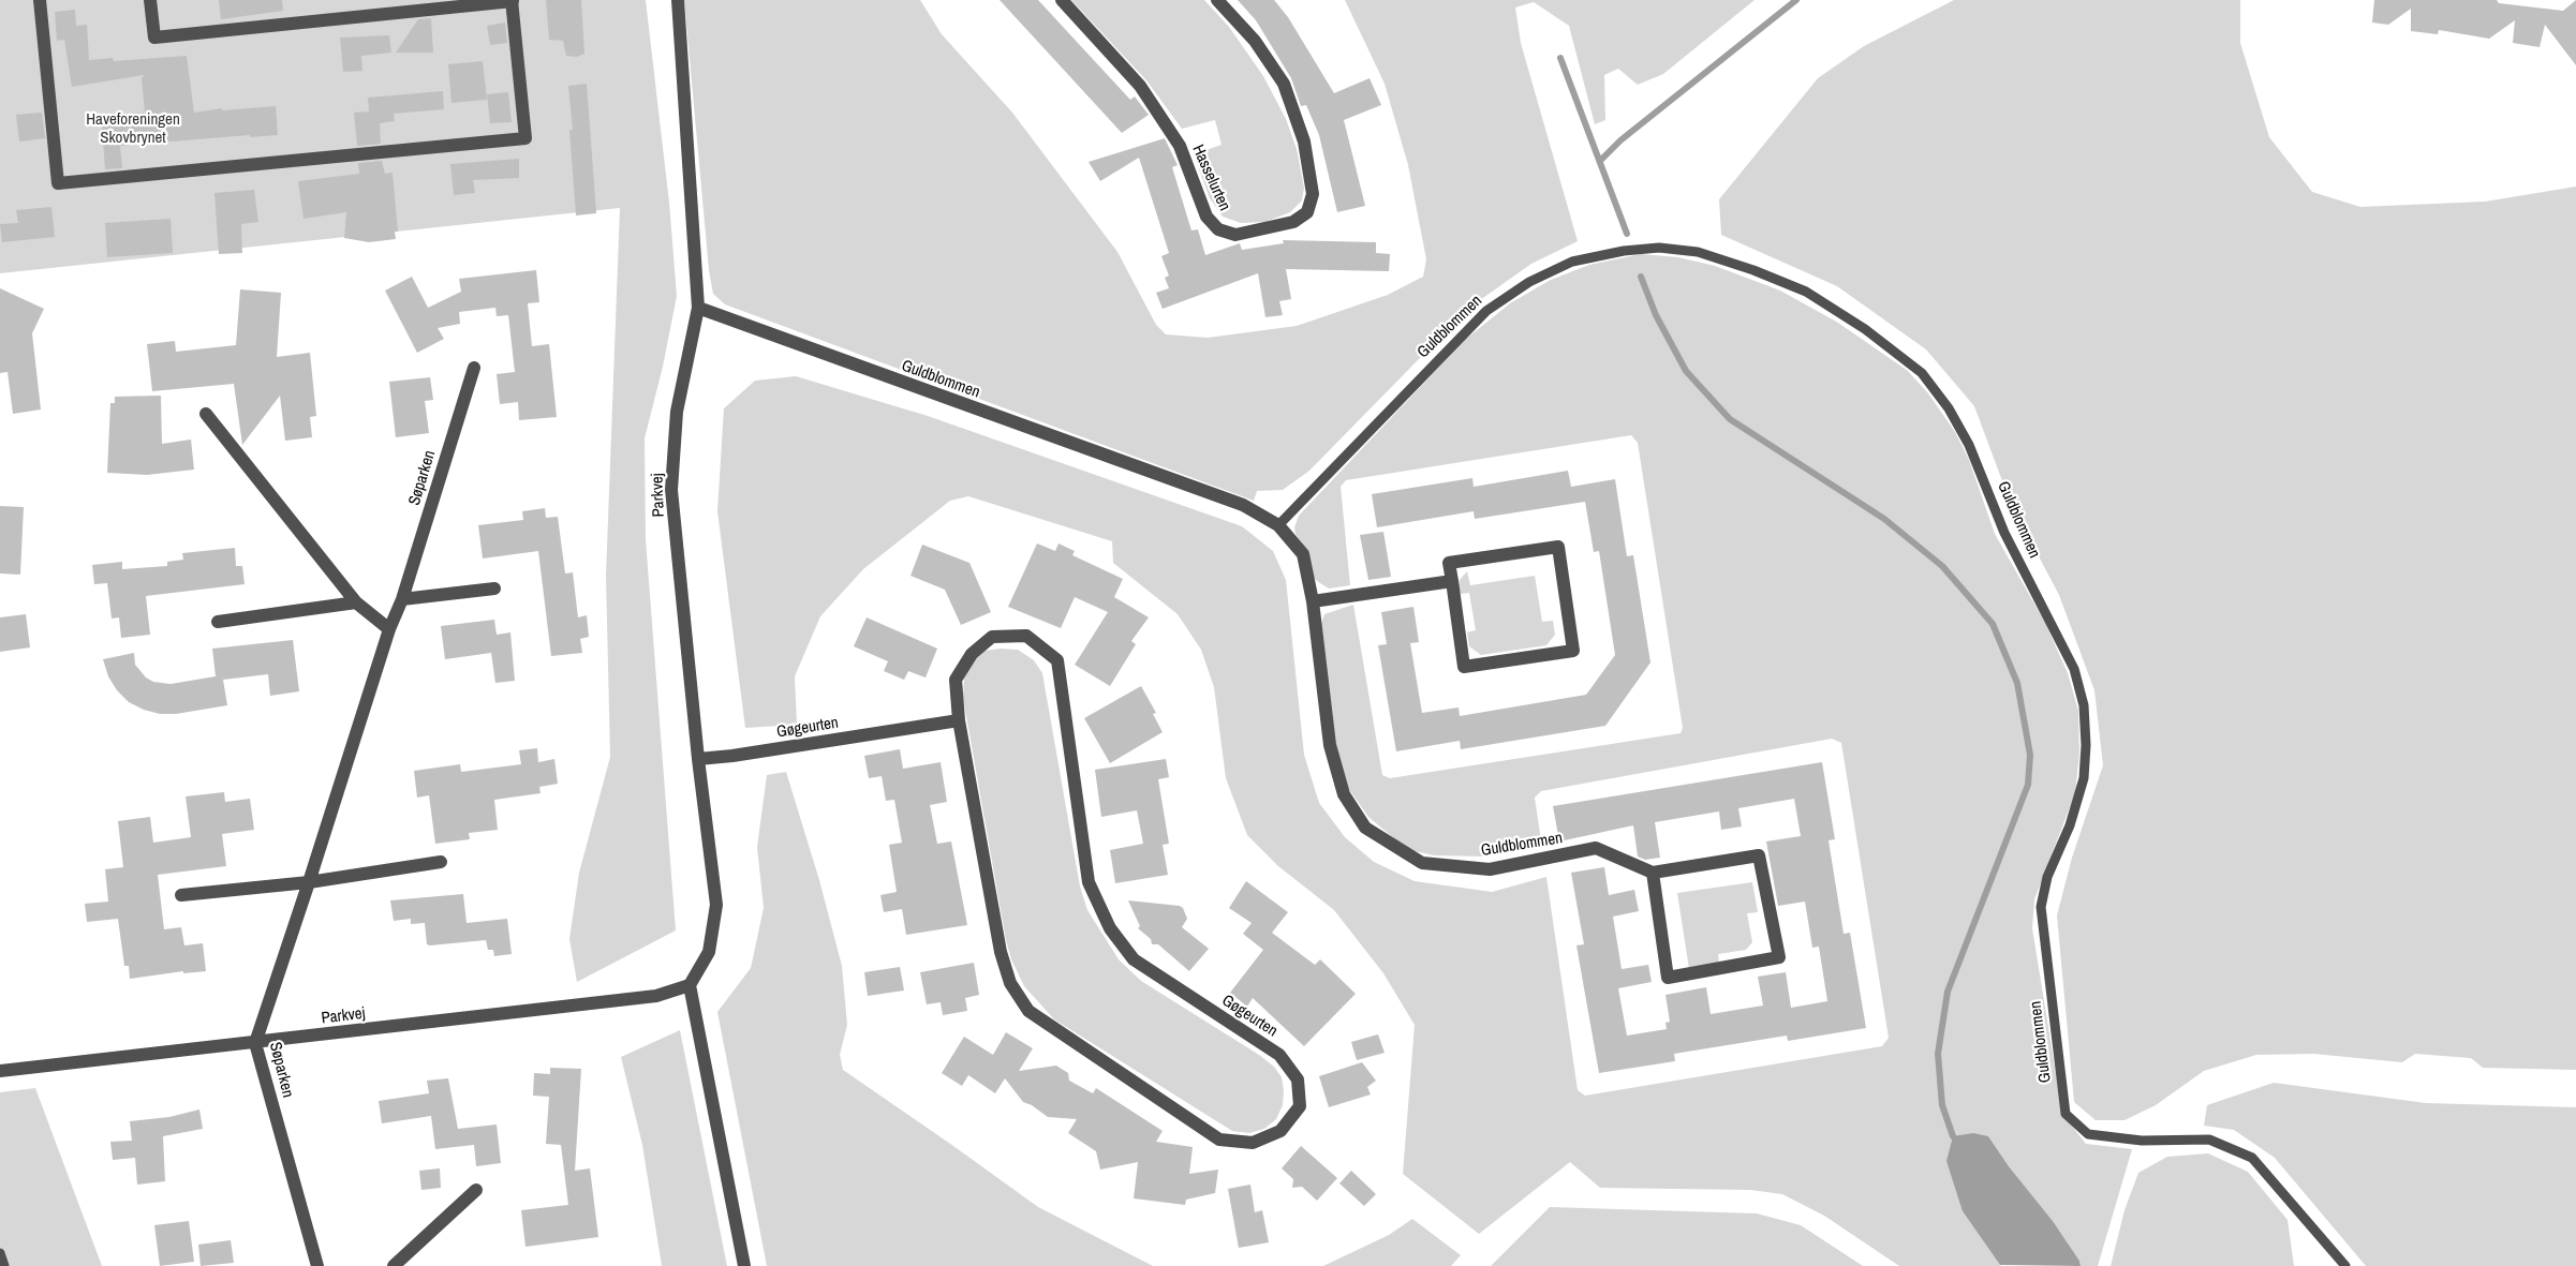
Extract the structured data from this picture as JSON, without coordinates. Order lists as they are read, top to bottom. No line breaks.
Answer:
{"streets":{"street":["Hasselurten","Guldblommen","Søparken","Parkvej","Gøgeurten"]},"crossings":[["Guldblommen","Parkvej"],["Søparken","Parkvej"],["Parkvej","Gøgeurten"]],"parks":["Haveforeningen Skovbrynet"]}
